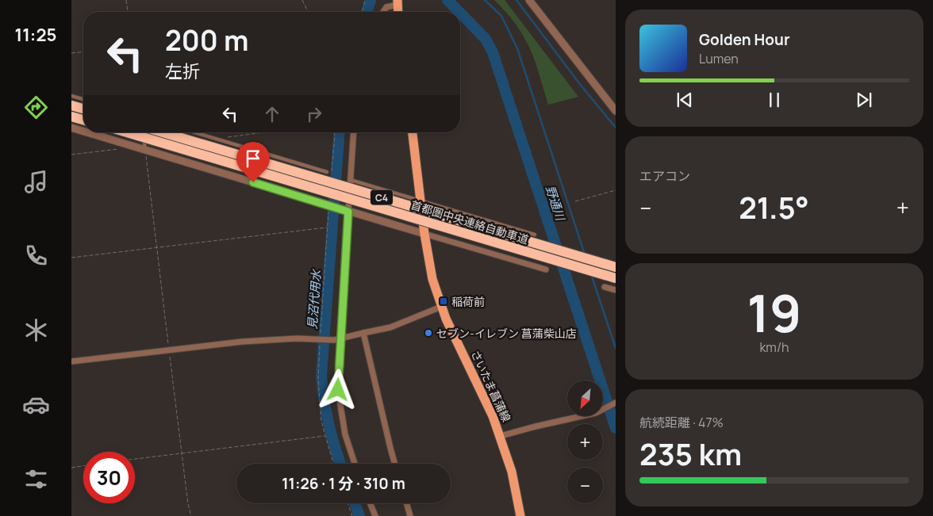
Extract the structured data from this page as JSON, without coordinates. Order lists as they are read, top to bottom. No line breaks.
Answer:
{"streets":{"highway":["C4","首都圏中央連絡自動車道"],"main road":["さいたま菖蒲線"]},"water":["野通川","見沼代用水"],"places":{"transit":["稲荷前"],"other":["セブン-イレブン 菖蒲柴山店"]},"north":"bottom left","page":{"tabs":"11:25","turn":["200 m","左折"],"song":["Golden Hour","Lumen"],"tile":["エアコン",["19","km/h"],["航続距離 · 47%","235 km"]],"heat":["−","21.5°","+"],"map_buttons":["+","−"],"limit":"30","trip":"11:26 · 1 分 · 310 m"}}
